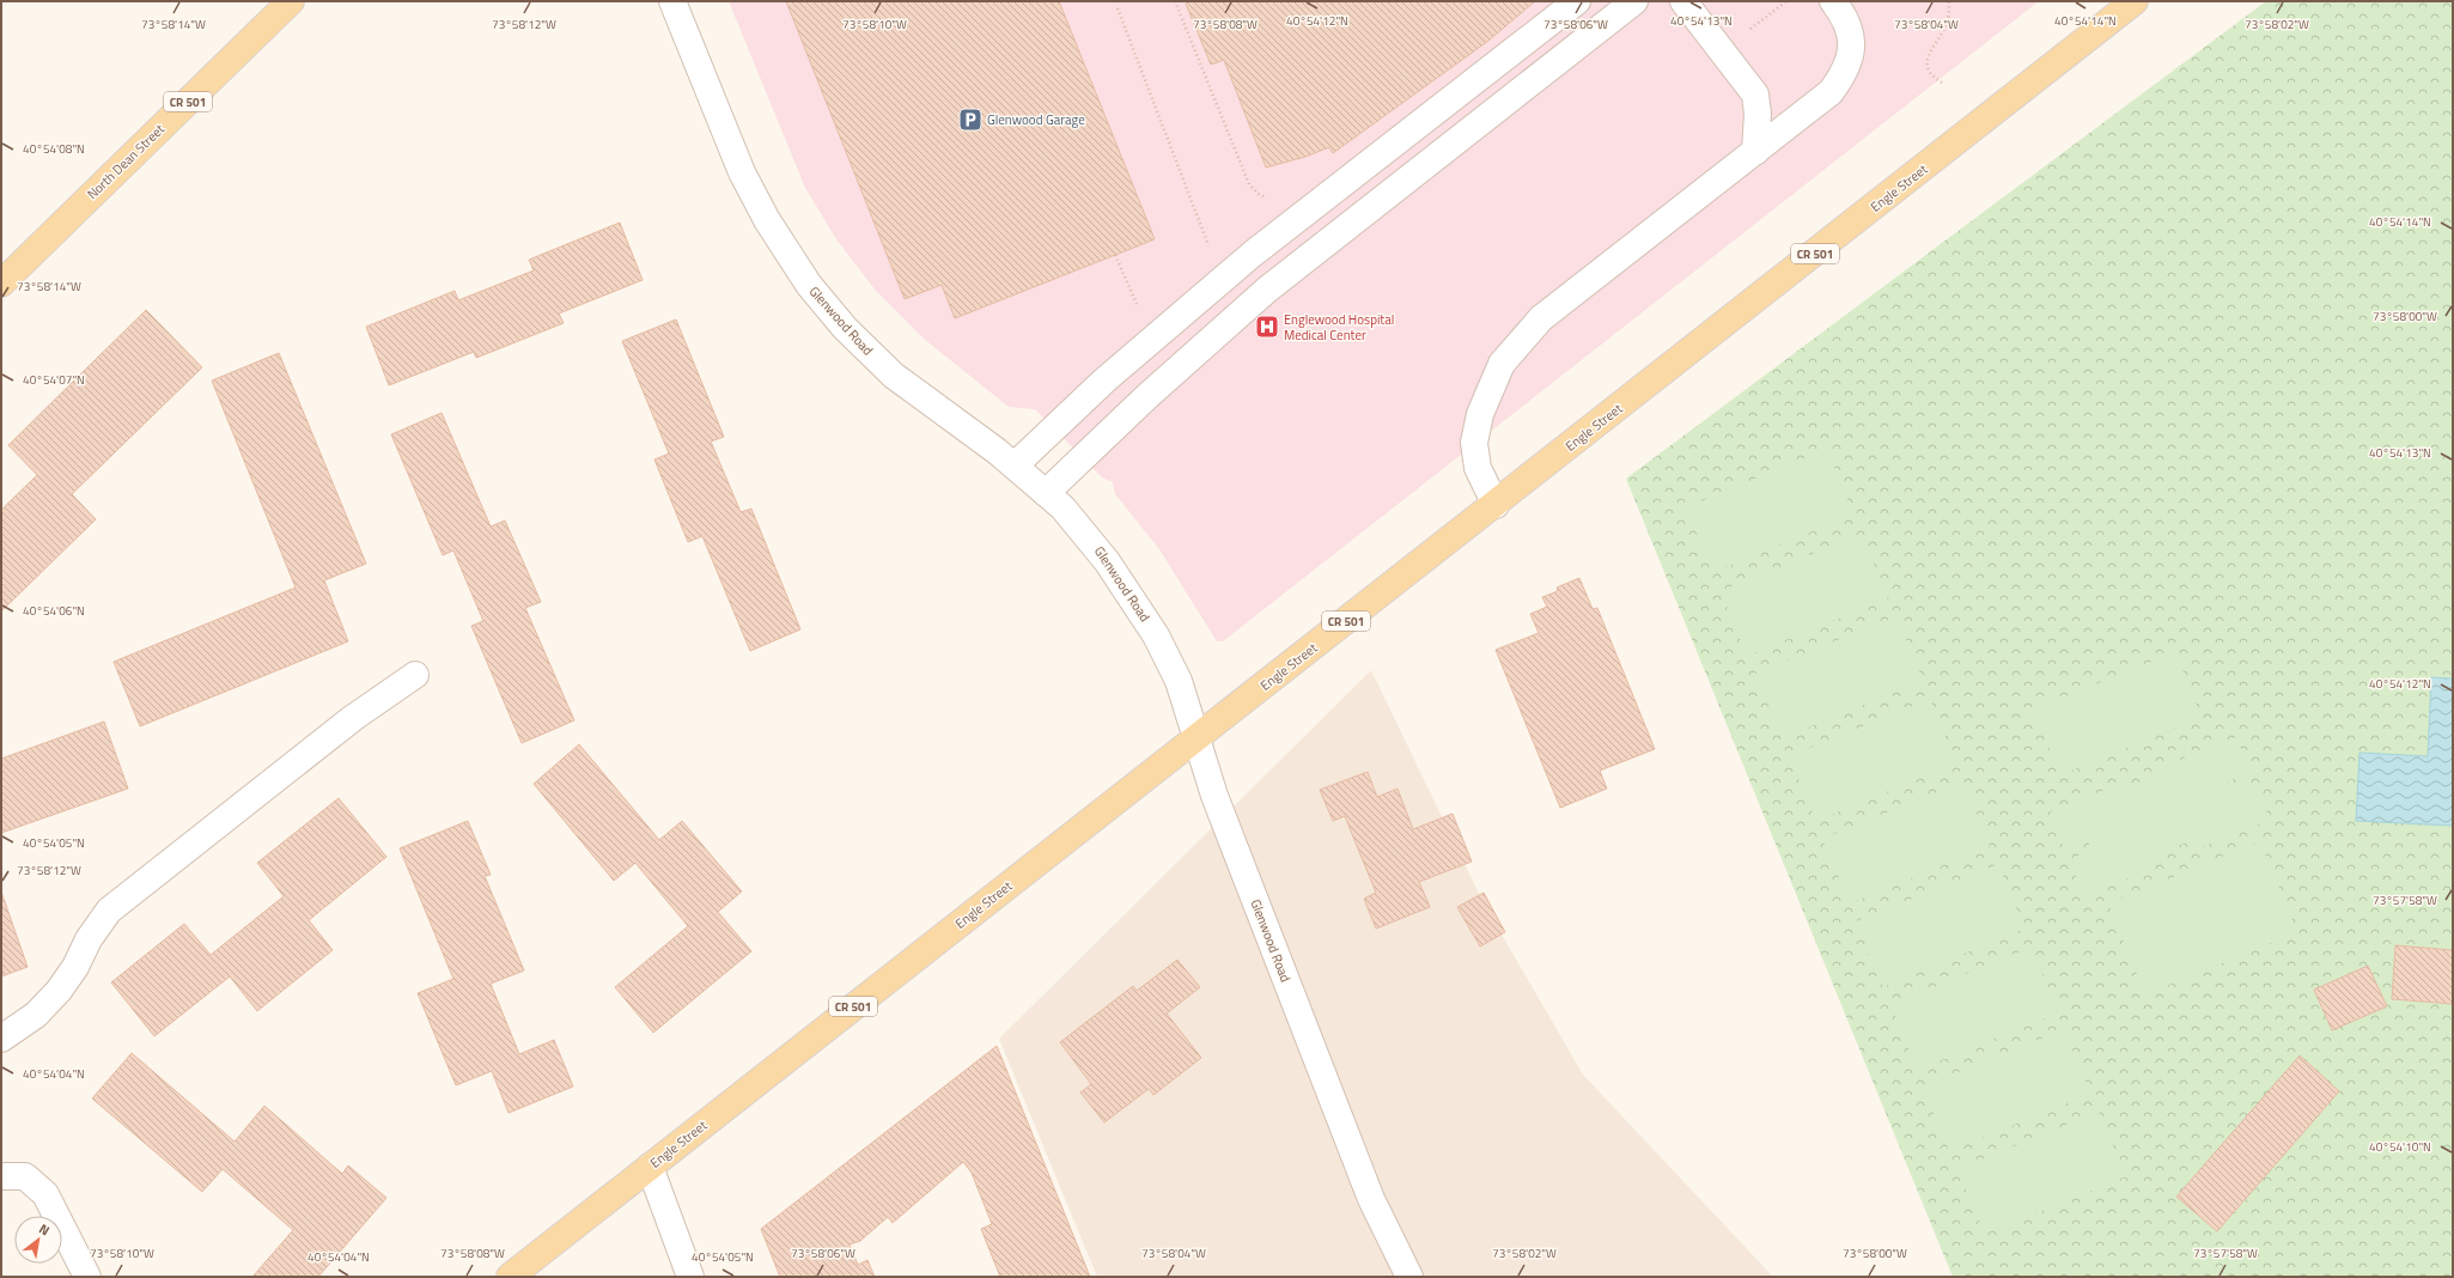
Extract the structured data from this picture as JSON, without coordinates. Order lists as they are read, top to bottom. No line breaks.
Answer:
{"streets":{"main road":["CR 501","North Dean Street","Engle Street"],"street":["Glenwood Road"]},"crossings":[["Engle Street","Glenwood Road"]],"places":{"parking":["Glenwood Garage"],"hospital":["Englewood Hospital Medical Center"]},"north":"top right","coordinates":["40°54'12\"N","40°54'13\"N","40°54'14\"N","73°58'08\"W","73°58'06\"W","73°58'04\"W","73°58'14\"W","73°58'12\"W","73°58'10\"W","73°58'02\"W","40°54'08\"N","73°58'00\"W","40°54'07\"N","40°54'06\"N","40°54'05\"N","73°57'58\"W","40°54'04\"N","40°54'10\"N"]}
